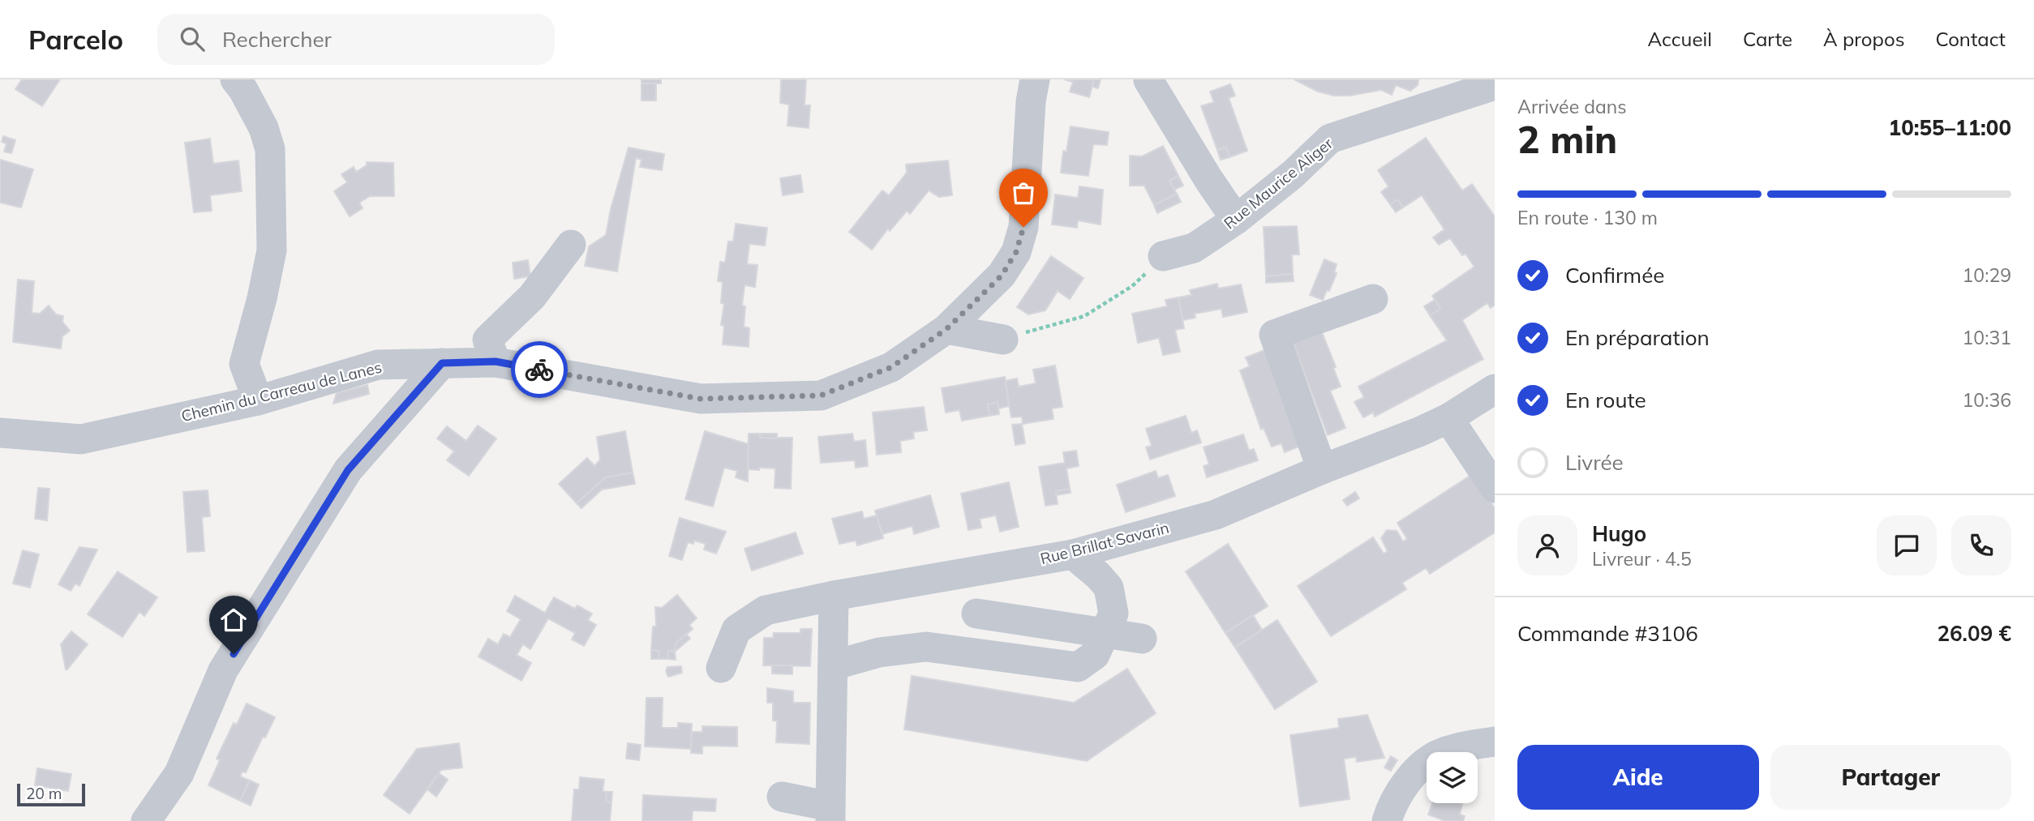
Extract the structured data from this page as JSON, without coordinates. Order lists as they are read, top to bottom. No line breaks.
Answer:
{"streets":{"street":["Rue Maurice Aliger","Chemin du Carreau de Lanes","Rue Brillat Savarin"]},"scale_bar":"20 m","page":{"header":"Parcelo","search":"Rechercher","nav":["Accueil","Carte","À propos","Contact"],"heading":["2 min","Arrivée dans","10:55–11:00"],"panel":["Hugo","Livreur · 4.5","Commande #3106","26.09 €"],"bar":"En route · 130 m","list":[["Confirmée","10:29"],["En préparation","10:31"],["En route","10:36"],"Livrée"],"buttons":["Aide","Partager"],"scale":"20 m"}}
